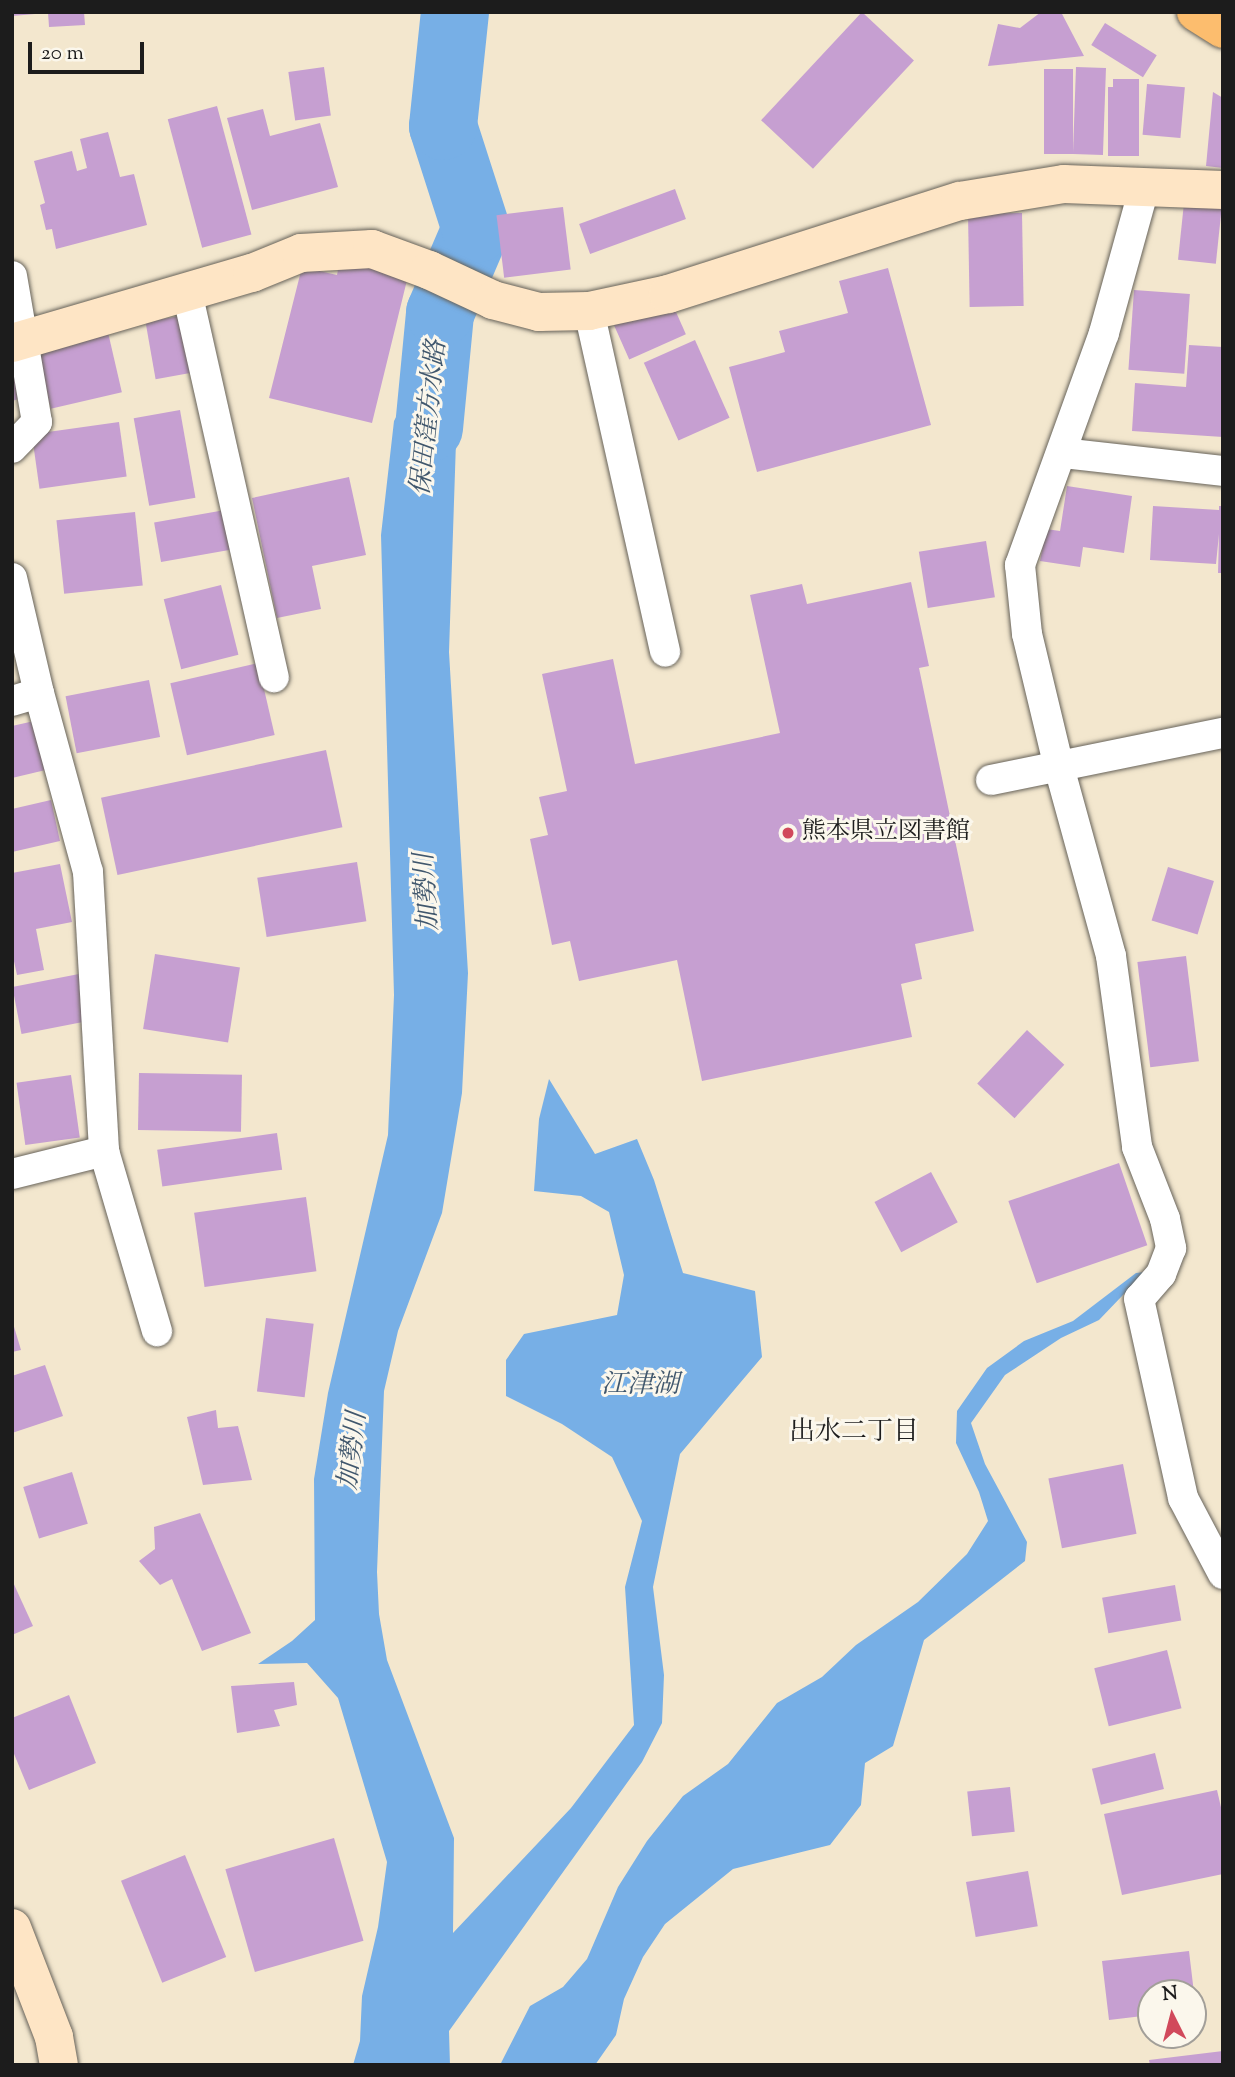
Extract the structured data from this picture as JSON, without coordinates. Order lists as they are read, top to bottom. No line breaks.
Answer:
{"districts":["出水二丁目"],"water":["保田窪方水路","加勢川","江津湖"],"places":["熊本県立図書館"],"scale_bar":"20 m","north":"top"}
